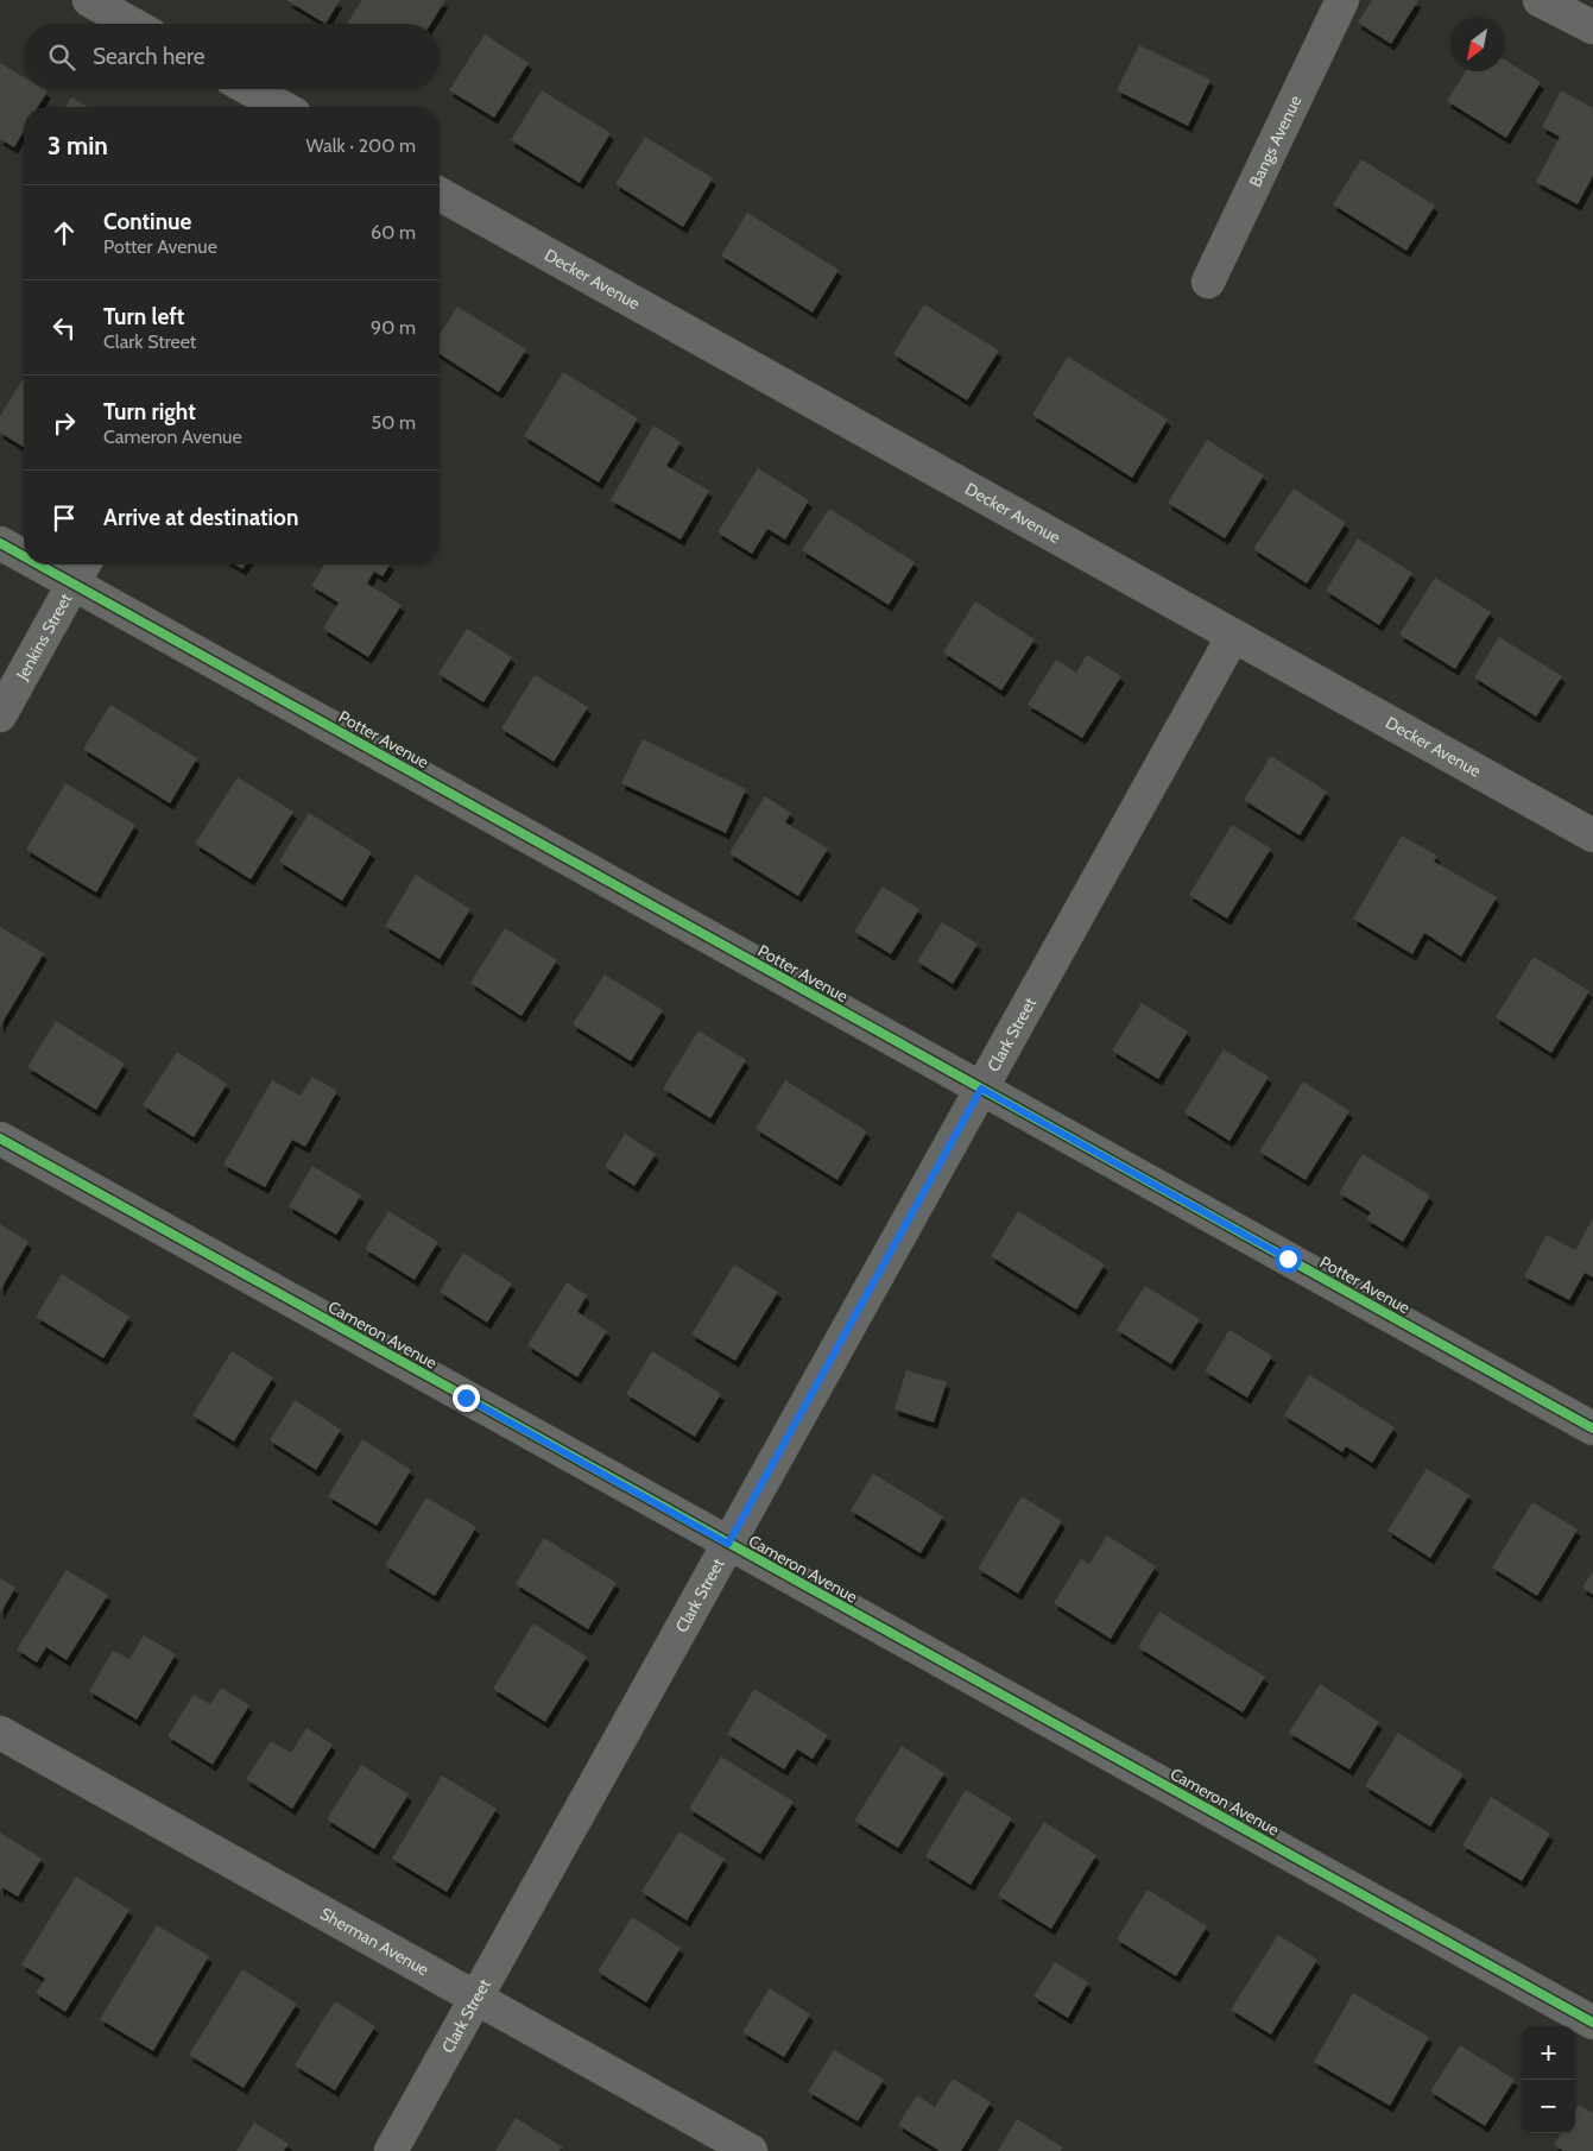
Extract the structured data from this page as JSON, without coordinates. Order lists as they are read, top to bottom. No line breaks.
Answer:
{"streets":{"street":["Bangs Avenue","Decker Avenue","Jenkins Street","Potter Avenue","Clark Street","Cameron Avenue","Sherman Avenue"]},"crossings":[["Decker Avenue","Clark Street"],["Jenkins Street","Potter Avenue"],["Potter Avenue","Clark Street"],["Clark Street","Cameron Avenue"],["Clark Street","Sherman Avenue"]],"north":"bottom left","page":{"search":"Search here","heading":["3 min","Walk · 200 m"],"list":[["Continue","Potter Avenue","60 m"],["Turn left","Clark Street","90 m"],["Turn right","Cameron Avenue","50 m"],"Arrive at destination"],"map_buttons":["+","−"]}}
